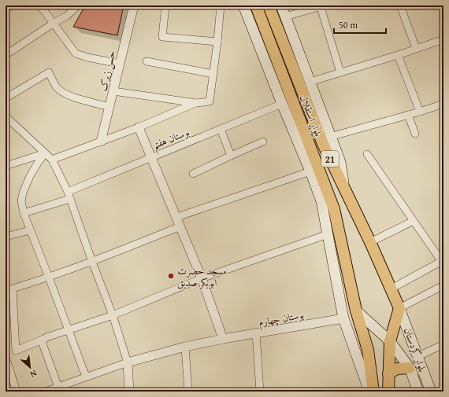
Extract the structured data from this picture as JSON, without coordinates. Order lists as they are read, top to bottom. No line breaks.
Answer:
{"streets":{"main road":["بلوار استقلال","21","بلوار کردستان"],"street":["حسن زیرک","بوستان هفتم","بوستان چهارم"]},"crossings":[["بلوار استقلال","21"],["بلوار استقلال","بلوار کردستان"],["21","بلوار کردستان"]],"places":["مسجد حضرت ابوبکر صدیق"],"scale_bar":"50 m","north":"bottom right"}
